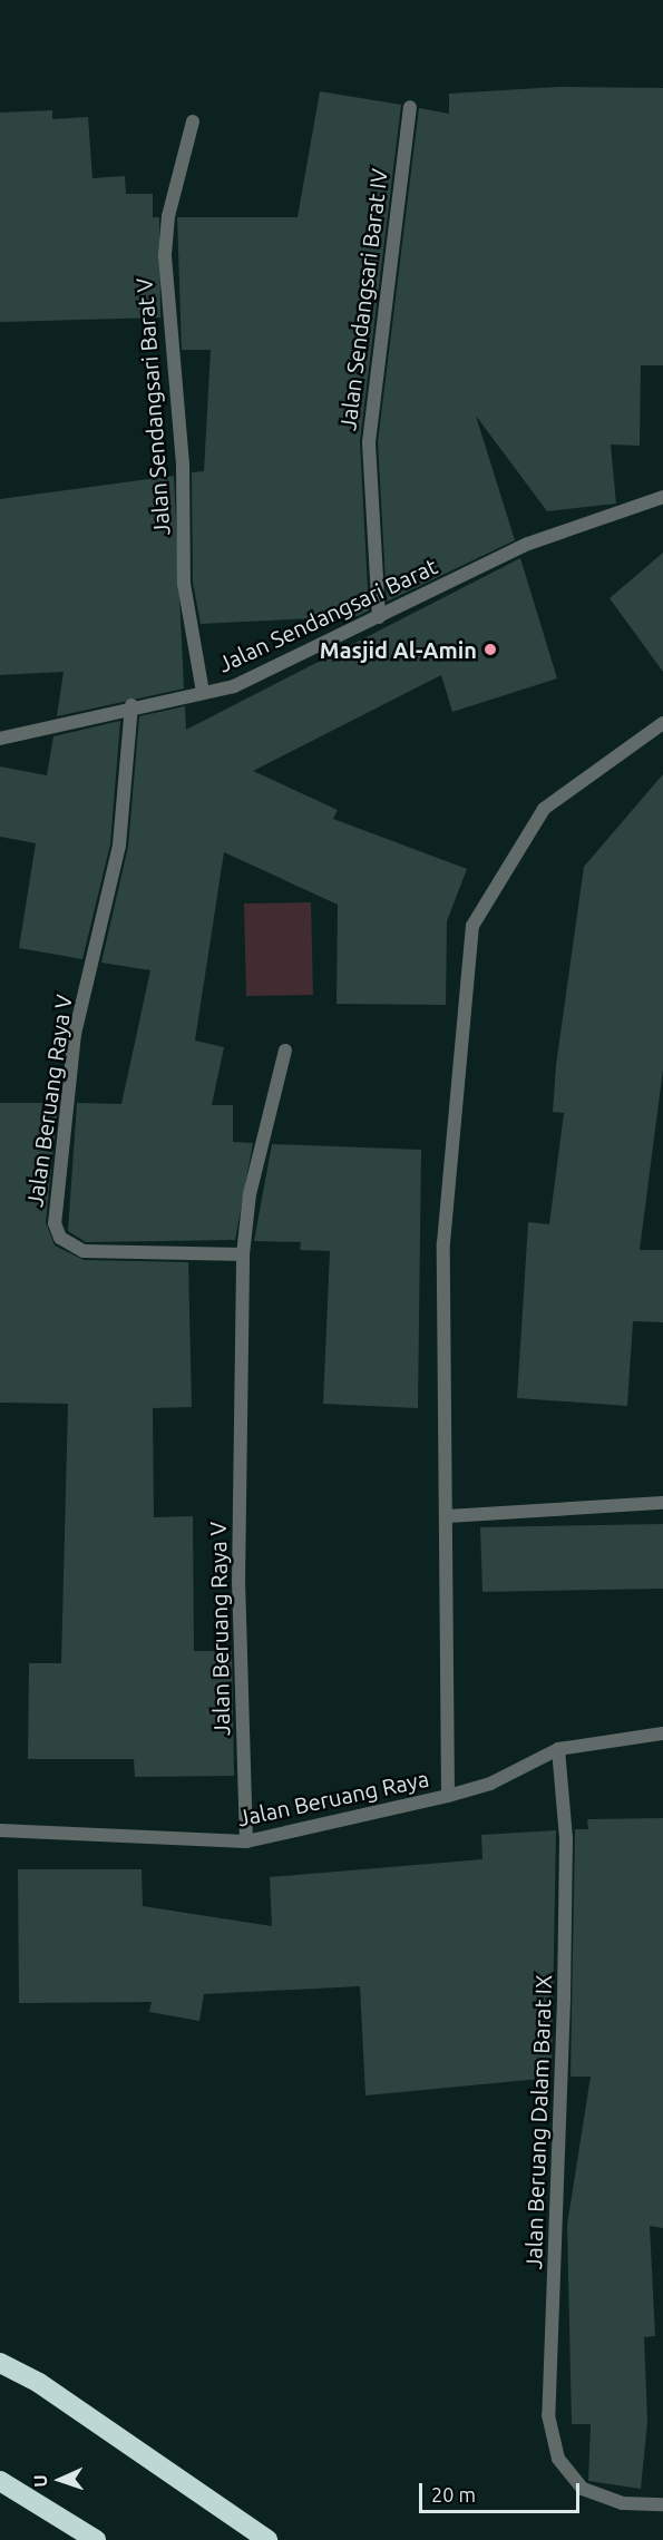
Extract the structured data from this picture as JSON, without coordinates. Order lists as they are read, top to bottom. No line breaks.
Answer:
{"streets":{"street":["Jalan Sendangsari Barat IV","Jalan Sendangsari Barat V","Jalan Sendangsari Barat","Jalan Beruang Raya V","Jalan Beruang Raya","Jalan Beruang Dalam Barat IX"]},"crossings":[["Jalan Sendangsari Barat IV","Jalan Sendangsari Barat"],["Jalan Sendangsari Barat V","Jalan Sendangsari Barat"],["Jalan Sendangsari Barat","Jalan Beruang Raya V"],["Jalan Beruang Raya V","Jalan Beruang Raya"],["Jalan Beruang Raya","Jalan Beruang Dalam Barat IX"]],"places":["Masjid Al-Amin"],"scale_bar":"20 m","north":"left"}
